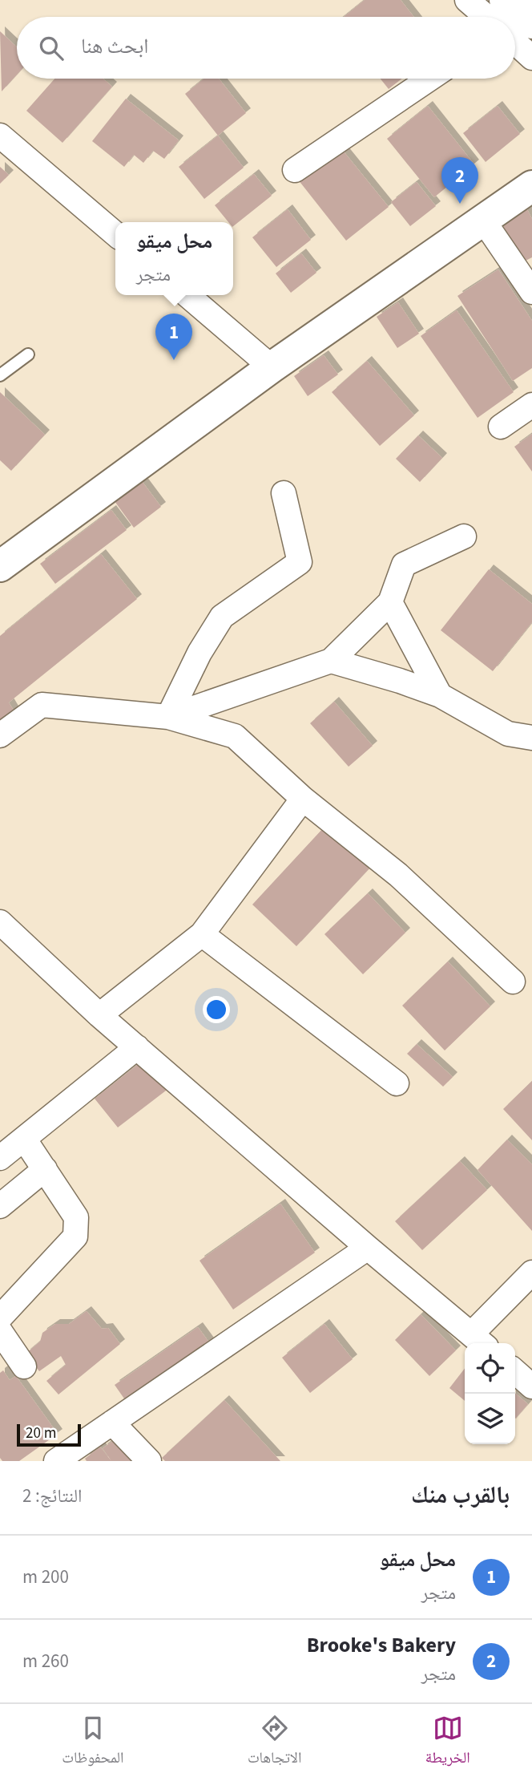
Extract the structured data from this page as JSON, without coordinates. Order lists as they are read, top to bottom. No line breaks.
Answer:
{"scale_bar":"20 m","page":{"search":"ابحث هنا","pins":["2","1"],"popup":["محل ميقو","متجر"],"scale":"20 m","heading":["بالقرب منك","النتائج: 2"],"list":[{"mark":"1","name":"محل ميقو","note":"متجر","value":"200 m"},{"mark":"2","name":"Brooke's Bakery","note":"متجر","value":"260 m"}],"nav":["الخريطة","الاتجاهات","المحفوظات"]}}
